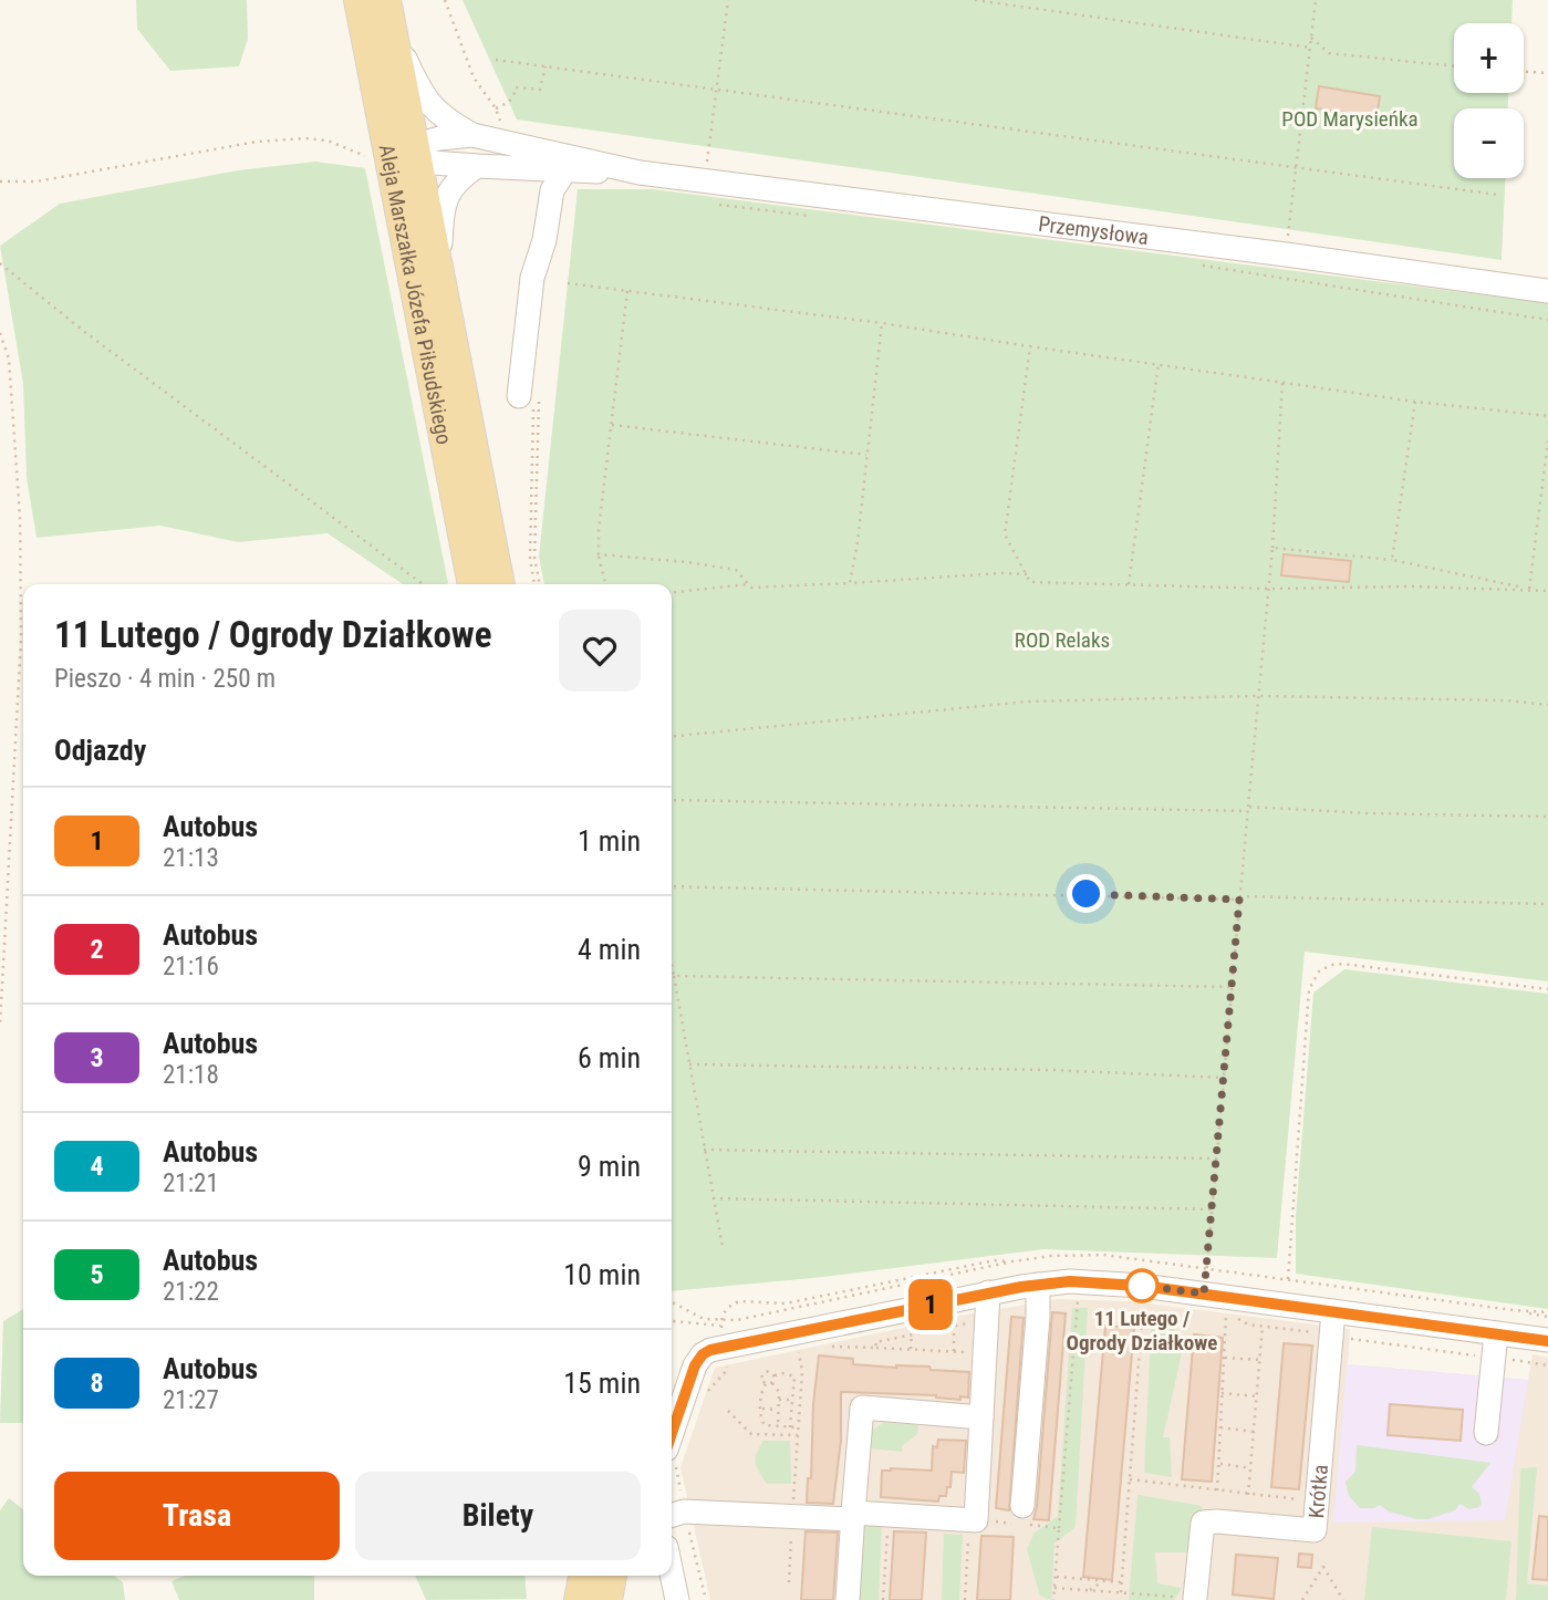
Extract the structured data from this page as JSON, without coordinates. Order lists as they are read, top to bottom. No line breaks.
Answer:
{"streets":{"main road":["Aleja Marszałka Józefa Piłsudskiego"],"street":["Przemysłowa","Krótka"]},"crossings":[["Przemysłowa","Aleja Marszałka Józefa Piłsudskiego"]],"parks":["POD Marysieńka","ROD Relaks"],"places":["11 Lutego / Ogrody Działkowe"],"lines":["bus line 1"],"page":{"on_map":"1","map_buttons":["+","−"],"heading":[["11 Lutego / Ogrody Działkowe","Pieszo · 4 min · 250 m"],"Odjazdy"],"list":[{"mark":"1","name":"Autobus","note":"21:13","value":"1 min"},{"mark":"2","name":"Autobus","note":"21:16","value":"4 min"},{"mark":"3","name":"Autobus","note":"21:18","value":"6 min"},{"mark":"4","name":"Autobus","note":"21:21","value":"9 min"},{"mark":"5","name":"Autobus","note":"21:22","value":"10 min"},{"mark":"8","name":"Autobus","note":"21:27","value":"15 min"}],"buttons":["Trasa","Bilety"]}}
